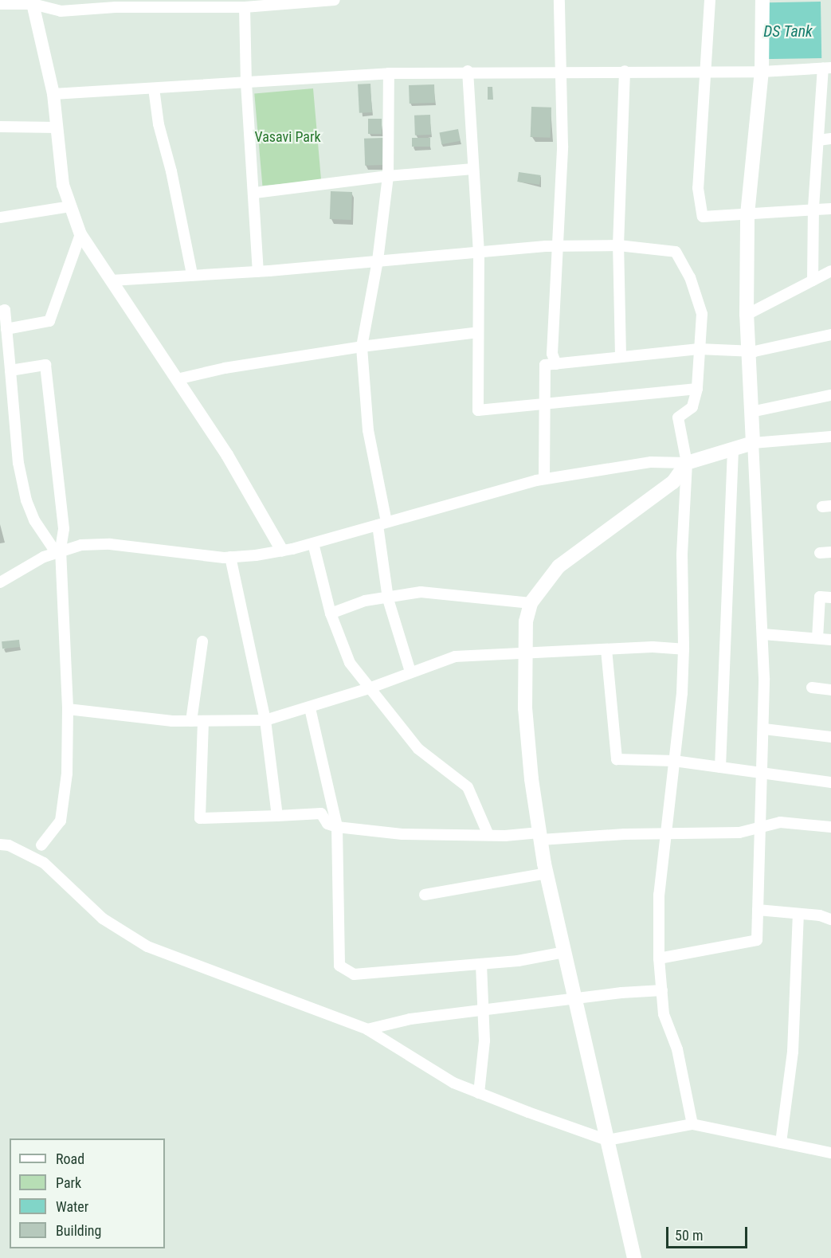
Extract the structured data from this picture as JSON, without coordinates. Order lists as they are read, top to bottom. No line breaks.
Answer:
{"water":["DS Tank"],"parks":["Vasavi Park"],"legend":["Road","Park","Water","Building"],"scale_bar":"50 m"}
